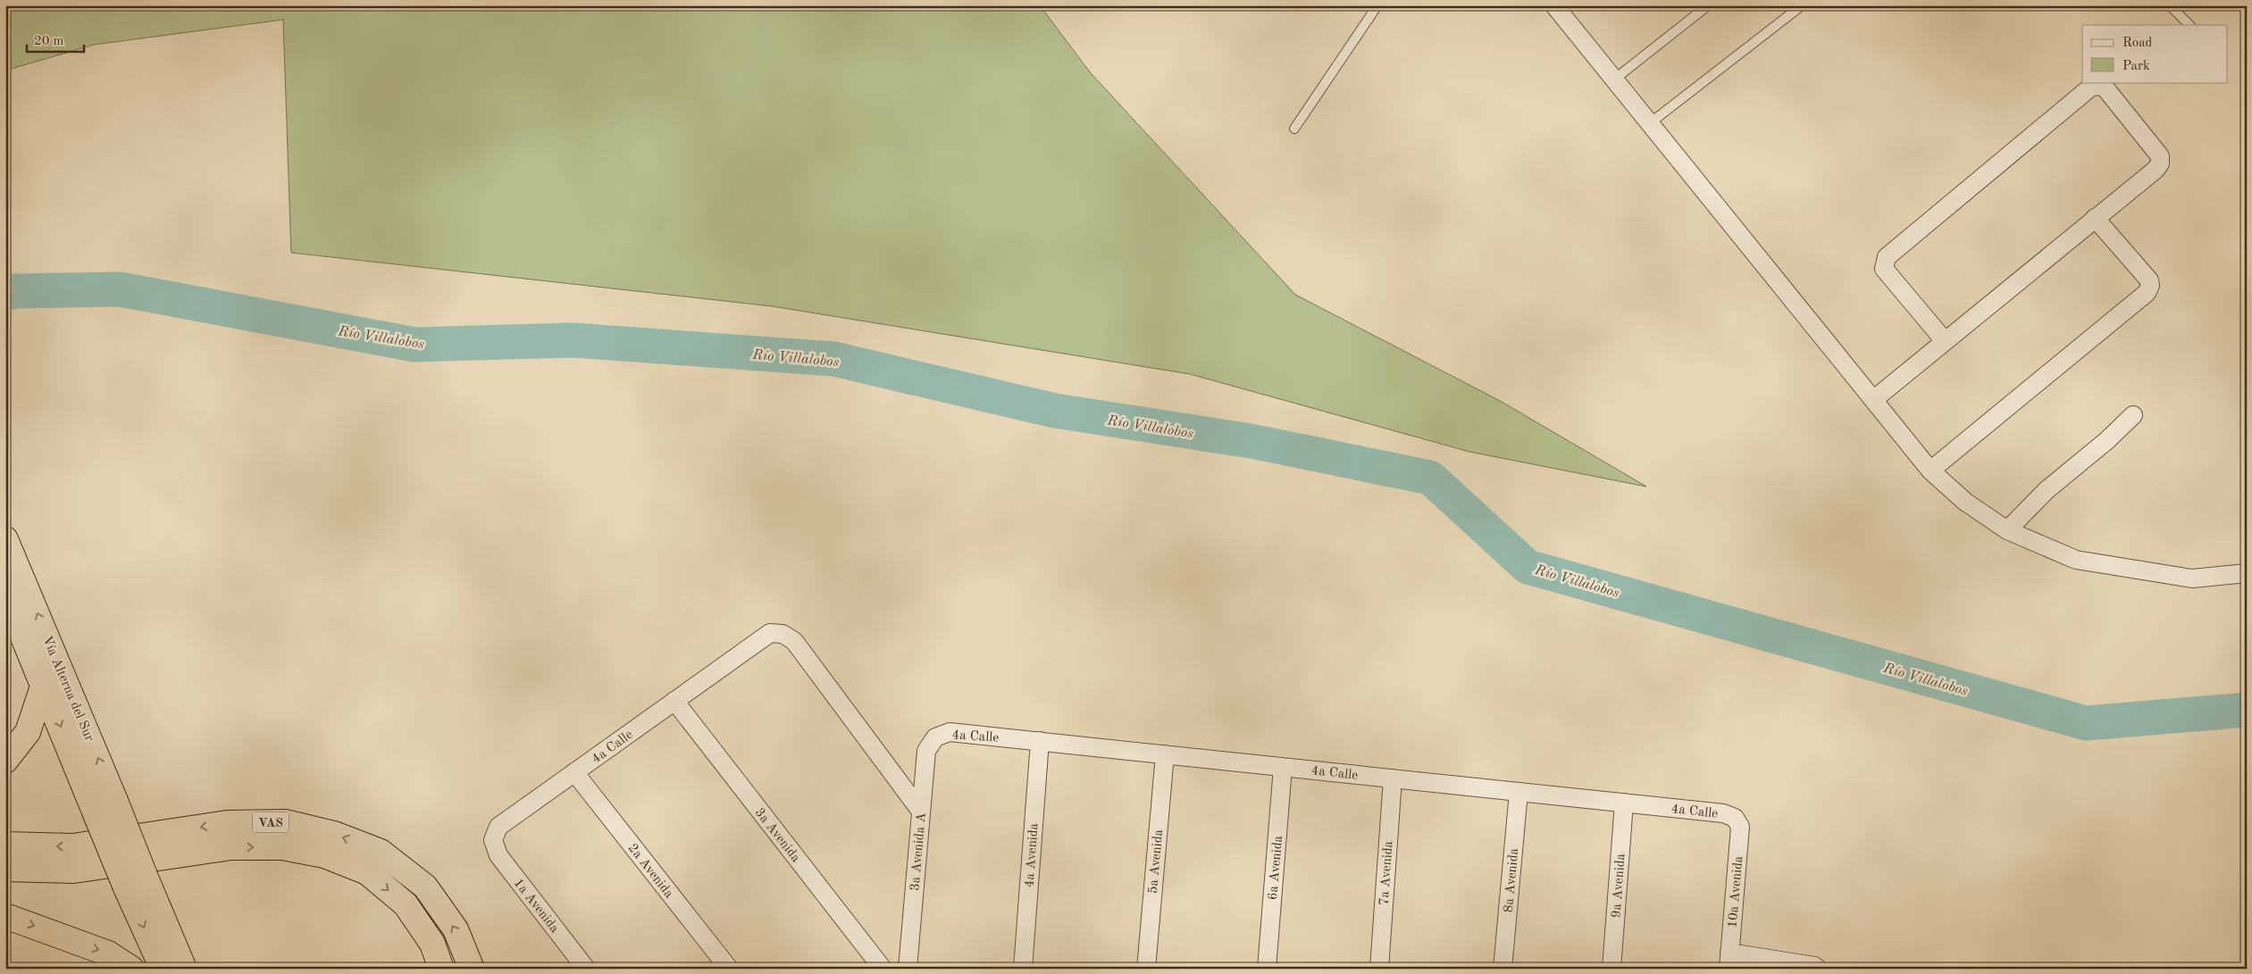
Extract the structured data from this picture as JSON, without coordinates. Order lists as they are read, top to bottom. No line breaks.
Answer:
{"streets":{"highway":["Vía Alterna del Sur","VAS"],"street":["4a Calle","3a Avenida","3a Avenida A","4a Avenida","5a Avenida","6a Avenida","2a Avenida","7a Avenida","8a Avenida","9a Avenida","10a Avenida","1a Avenida"]},"crossings":[["4a Calle","3a Avenida"],["4a Calle","3a Avenida A"],["4a Calle","4a Avenida"],["4a Calle","5a Avenida"],["4a Calle","6a Avenida"],["4a Calle","2a Avenida"],["4a Calle","7a Avenida"],["4a Calle","8a Avenida"],["4a Calle","9a Avenida"],["4a Calle","10a Avenida"],["4a Calle","1a Avenida"]],"water":["Río Villalobos"],"legend":["Road","Park"],"scale_bar":"20 m"}
